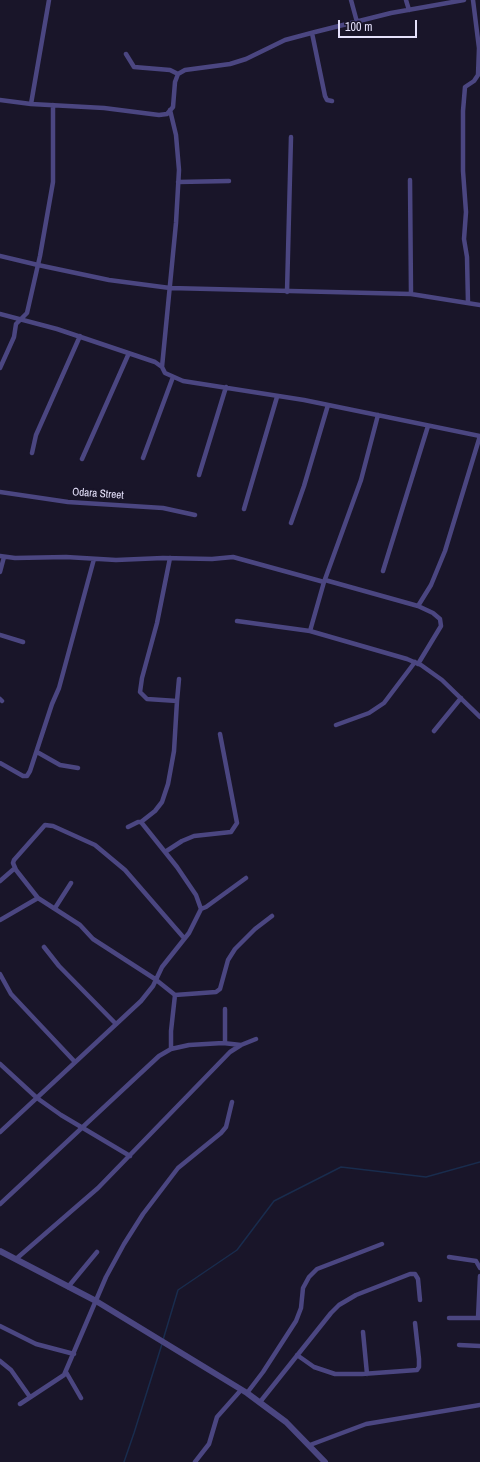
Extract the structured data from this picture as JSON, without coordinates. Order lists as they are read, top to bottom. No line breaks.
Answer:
{"streets":{"street":["Odara Street"]},"scale_bar":"100 m"}
